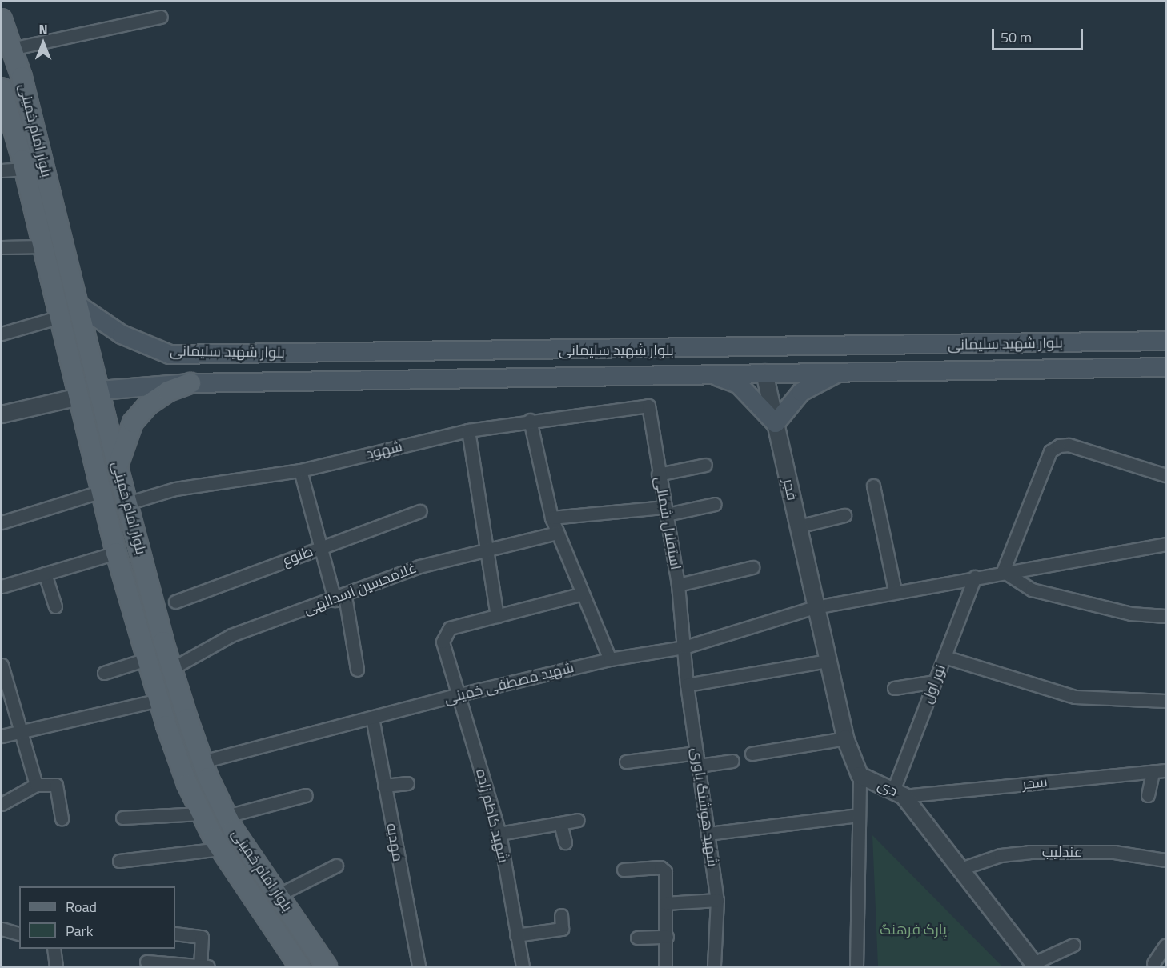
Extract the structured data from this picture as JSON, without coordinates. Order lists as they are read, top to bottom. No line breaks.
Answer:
{"streets":{"main road":["بلوار امام خمینی","بلوار شهید سلیمانی"],"street":["شهود","فجر","استقلال شمالی","طلوع","غلامحسین اسدالهی","شهید مصطفی خمینی","نور اول","سحر","دی","شهید هوشنگ یاوری","شهید کاظم زاده","مهدیه","عندلیب"]},"crossings":[["بلوار امام خمینی","بلوار شهید سلیمانی"],["بلوار امام خمینی","شهود"],["بلوار امام خمینی","غلامحسین اسدالهی"],["بلوار امام خمینی","شهید مصطفی خمینی"],["بلوار شهید سلیمانی","فجر"],["شهود","استقلال شمالی"],["فجر","شهید مصطفی خمینی"],["فجر","دی"],["استقلال شمالی","شهید مصطفی خمینی"],["استقلال شمالی","شهید هوشنگ یاوری"],["شهید مصطفی خمینی","نور اول"],["شهید مصطفی خمینی","دی"],["شهید مصطفی خمینی","شهید هوشنگ یاوری"],["شهید مصطفی خمینی","شهید کاظم زاده"],["شهید مصطفی خمینی","مهدیه"],["نور اول","سحر"],["نور اول","دی"],["سحر","دی"],["دی","عندلیب"]],"parks":["پارک فرهنگ"],"legend":["Road","Park"],"scale_bar":"50 m","north":"top"}
